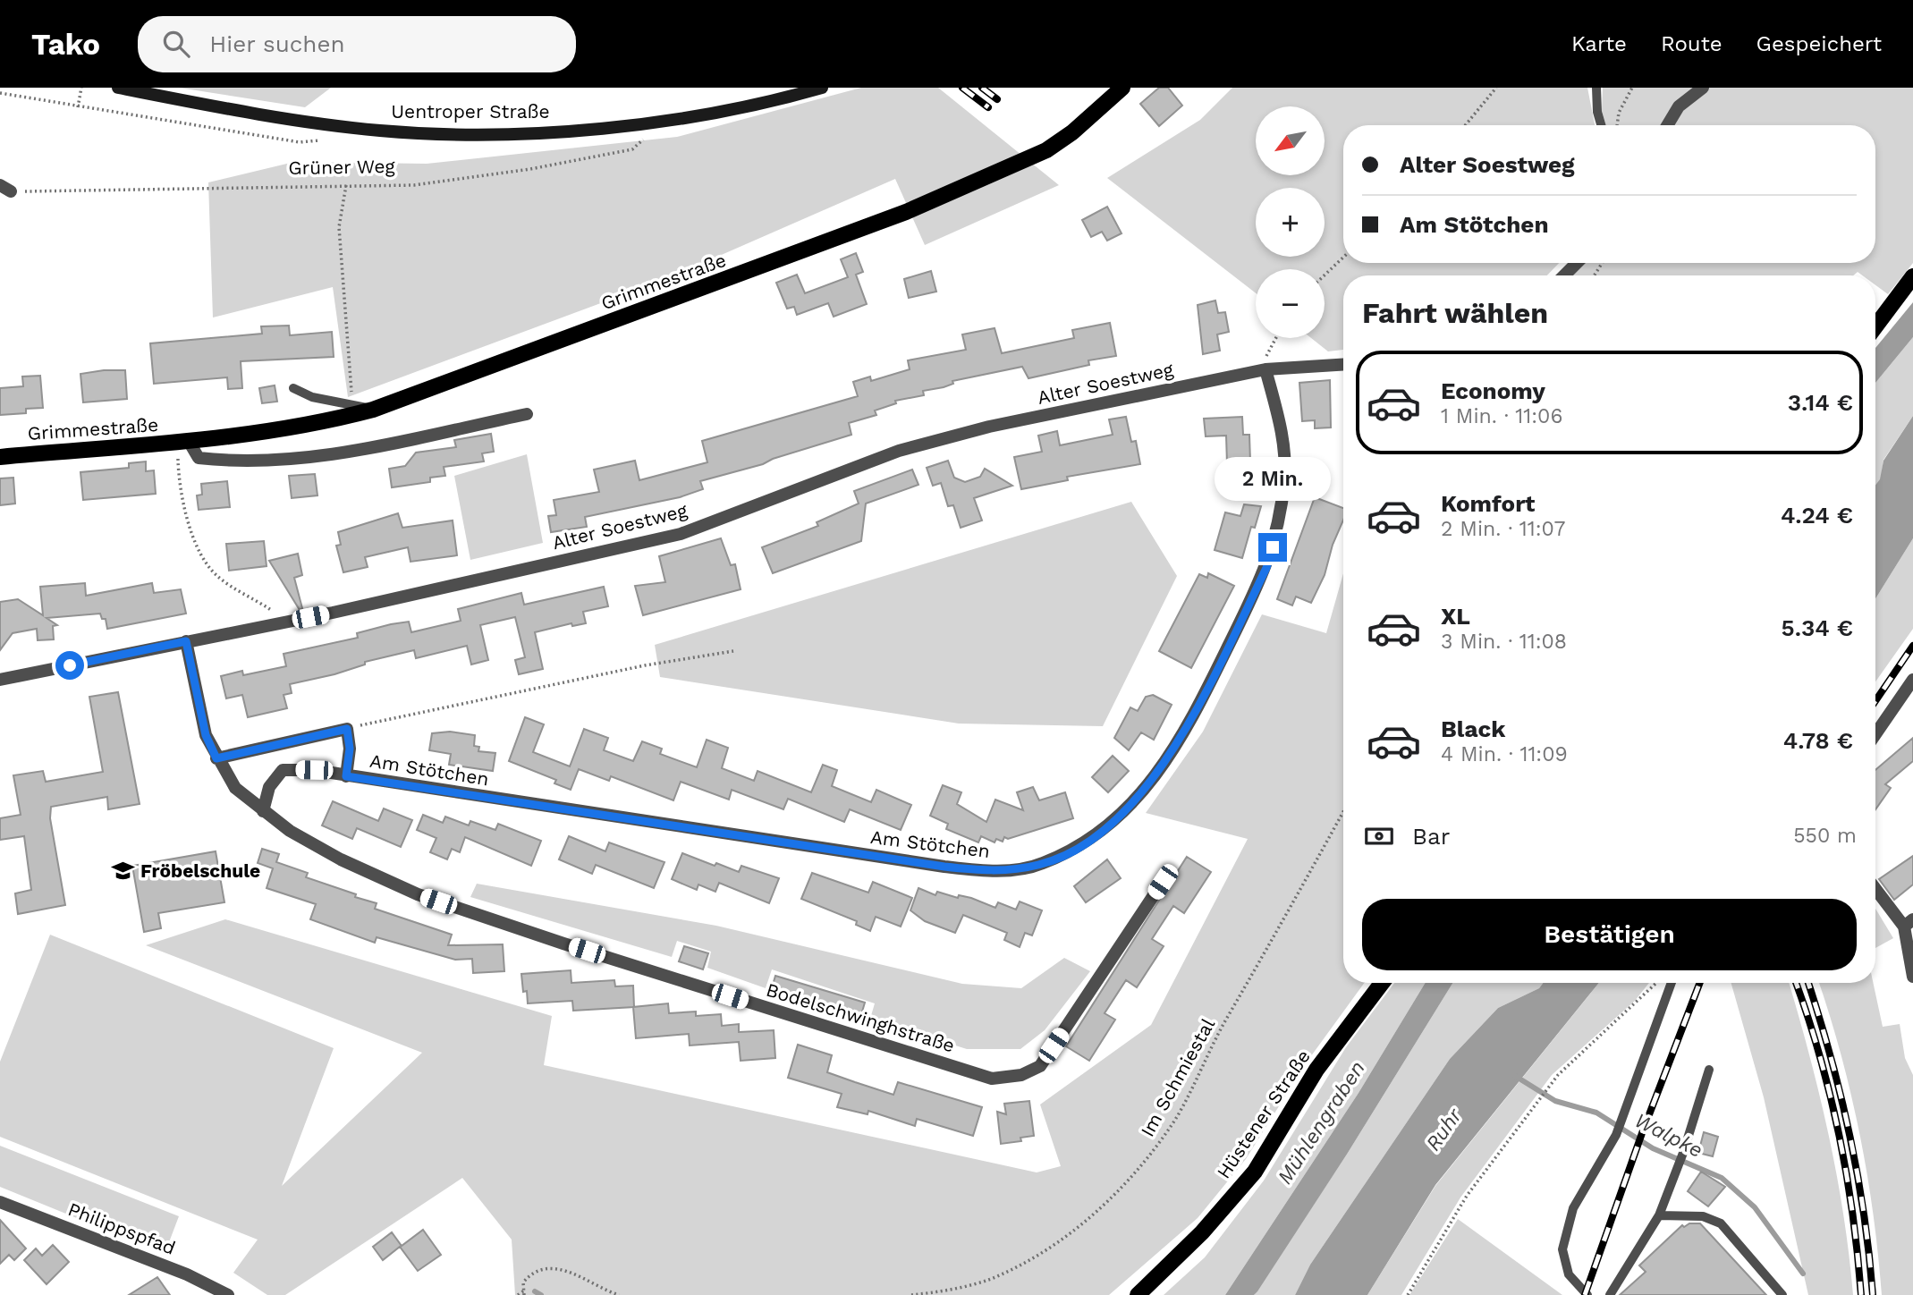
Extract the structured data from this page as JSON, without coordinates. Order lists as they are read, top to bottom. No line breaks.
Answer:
{"streets":{"main road":["Uentroper Straße","Grimmestraße","Hüstener Straße"],"street":["Alter Soestweg","Am Stötchen","Bodelschwinghstraße","Philippspfad"],"path":["Grüner Weg","Im Schmiestal"]},"crossings":[["Uentroper Straße","Grüner Weg"],["Alter Soestweg","Am Stötchen"],["Alter Soestweg","Bodelschwinghstraße"],["Am Stötchen","Bodelschwinghstraße"]],"water":["Mühlengraben","Ruhr","Walpke"],"places":{"school or university":["Fröbelschule"]},"north":"bottom left","page":{"header":"Tako","search":"Hier suchen","nav":["Karte","Route","Gespeichert"],"map_buttons":["+","−"],"banner":["Alter Soestweg","Am Stötchen"],"heading":"Fahrt wählen","list":[{"name":"Economy","note":"1 Min. · 11:06","value":"3.14 €"},{"name":"Komfort","note":"2 Min. · 11:07","value":"4.24 €"},{"name":"XL","note":"3 Min. · 11:08","value":"5.34 €"},{"name":"Black","note":"4 Min. · 11:09","value":"4.78 €"}],"bubble":"2 Min.","pay":["Bar","550 m"],"buttons":"Bestätigen"}}
